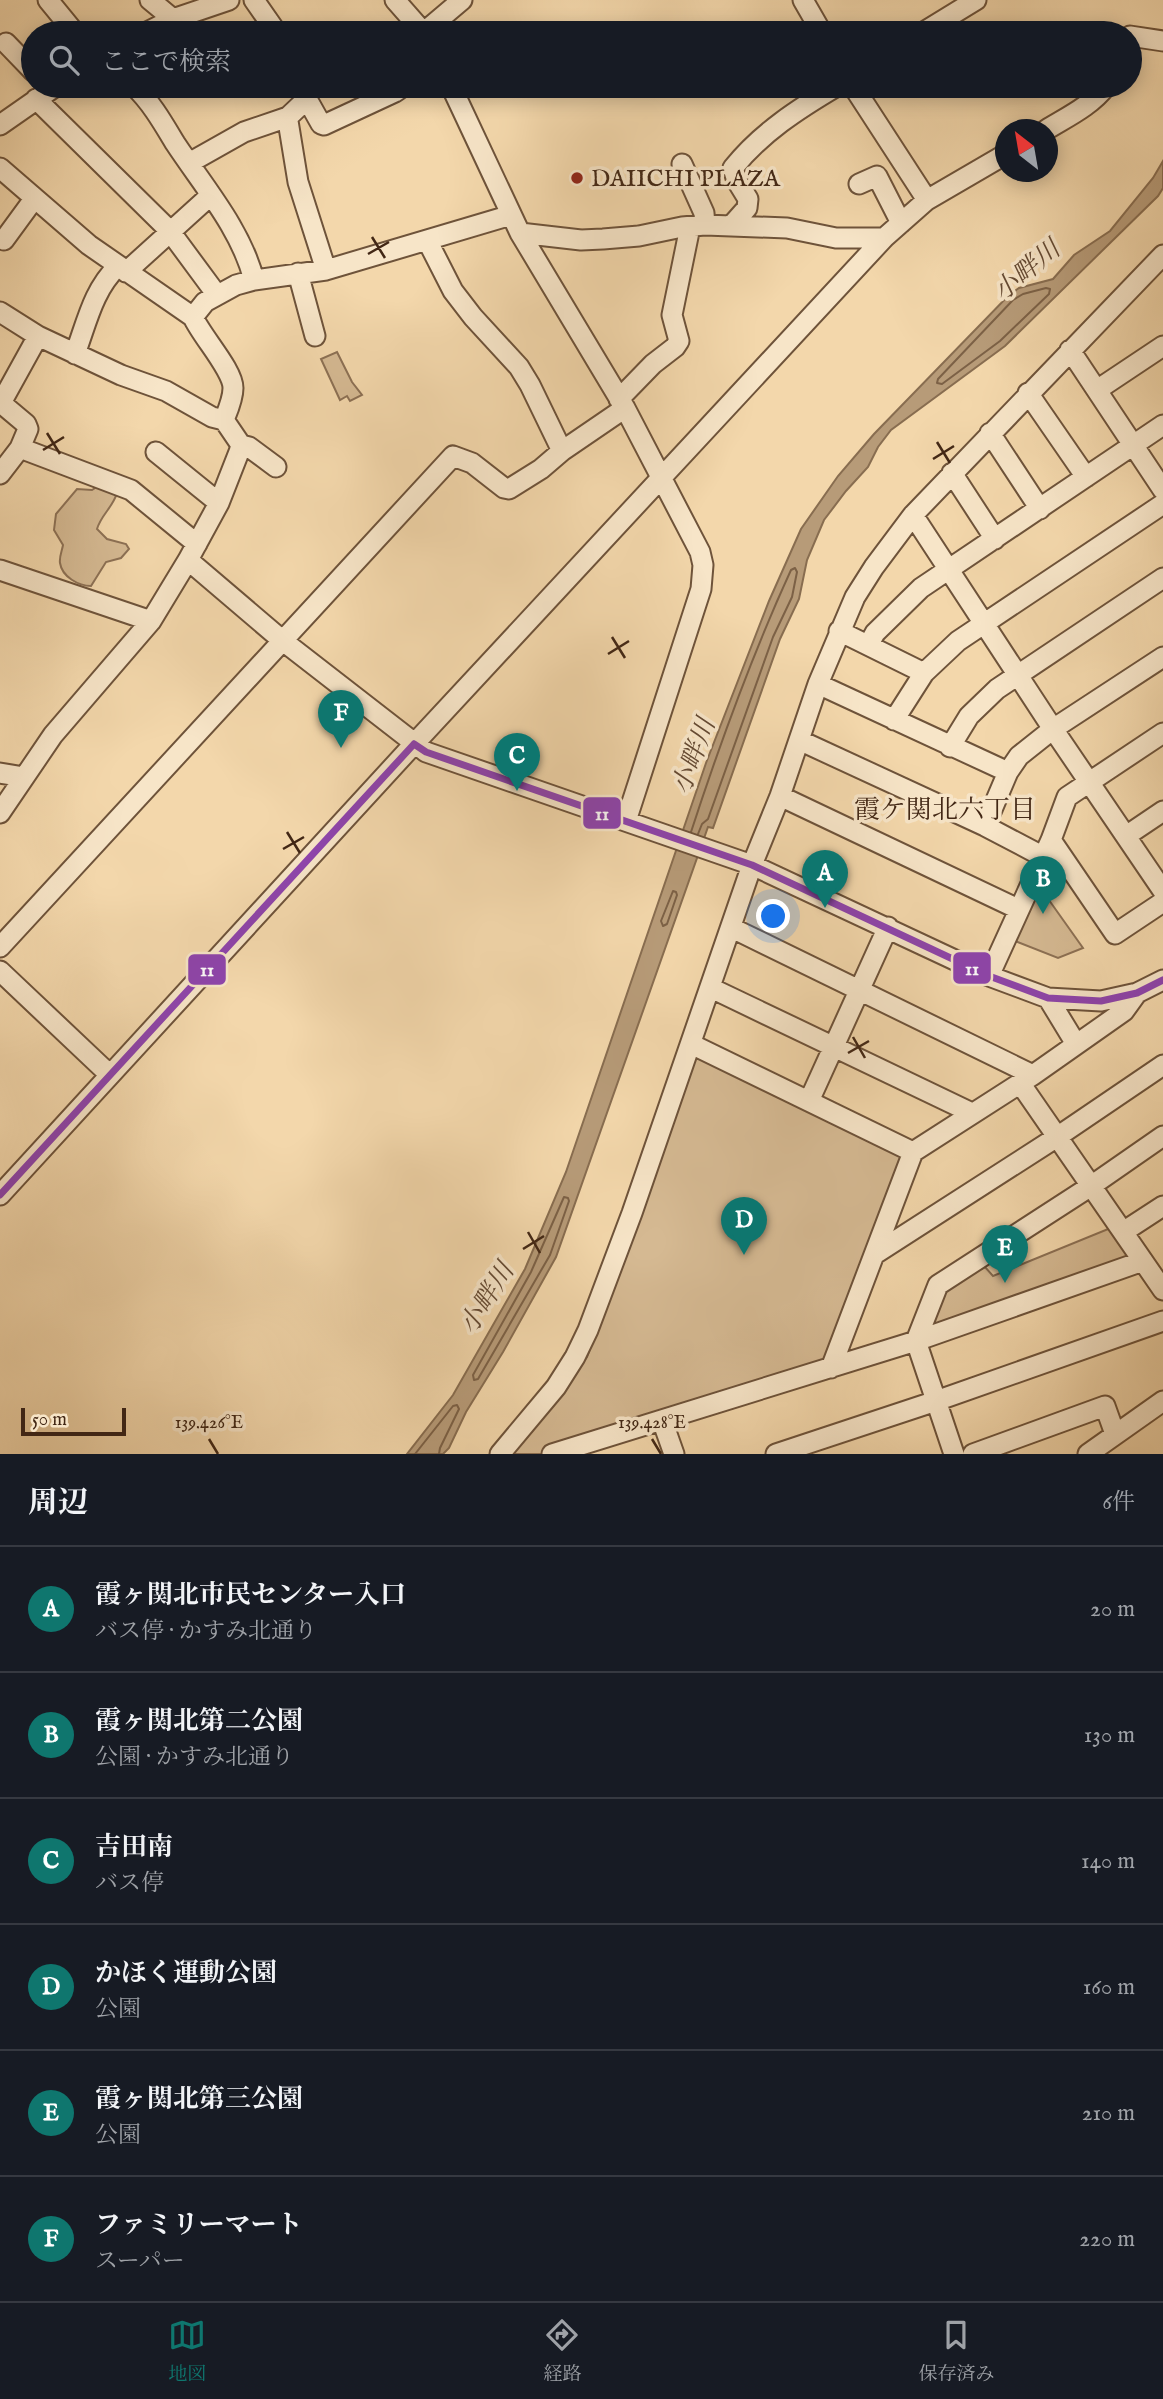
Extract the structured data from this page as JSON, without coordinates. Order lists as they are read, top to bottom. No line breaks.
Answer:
{"districts":["霞ケ関北六丁目"],"water":["小畔川"],"places":["DAIICHI PLAZA"],"lines":["transit line 11"],"scale_bar":"50 m","north":"top left","page":{"search":"ここで検索","pins":["F","C","A","B","D","E"],"scale":"50 m","heading":["周辺","6件"],"list":[{"mark":"A","name":"霞ヶ関北市民センター入口","note":"バス停 · かすみ北通り","value":"20 m"},{"mark":"B","name":"霞ヶ関北第二公園","note":"公園 · かすみ北通り","value":"130 m"},{"mark":"C","name":"吉田南","note":"バス停","value":"140 m"},{"mark":"D","name":"かほく運動公園","note":"公園","value":"160 m"},{"mark":"E","name":"霞ヶ関北第三公園","note":"公園","value":"210 m"},{"mark":"F","name":"ファミリーマート","note":"スーパー","value":"220 m"}],"nav":["地図","経路","保存済み"]},"coordinates":["139.426°E","139.428°E"]}
